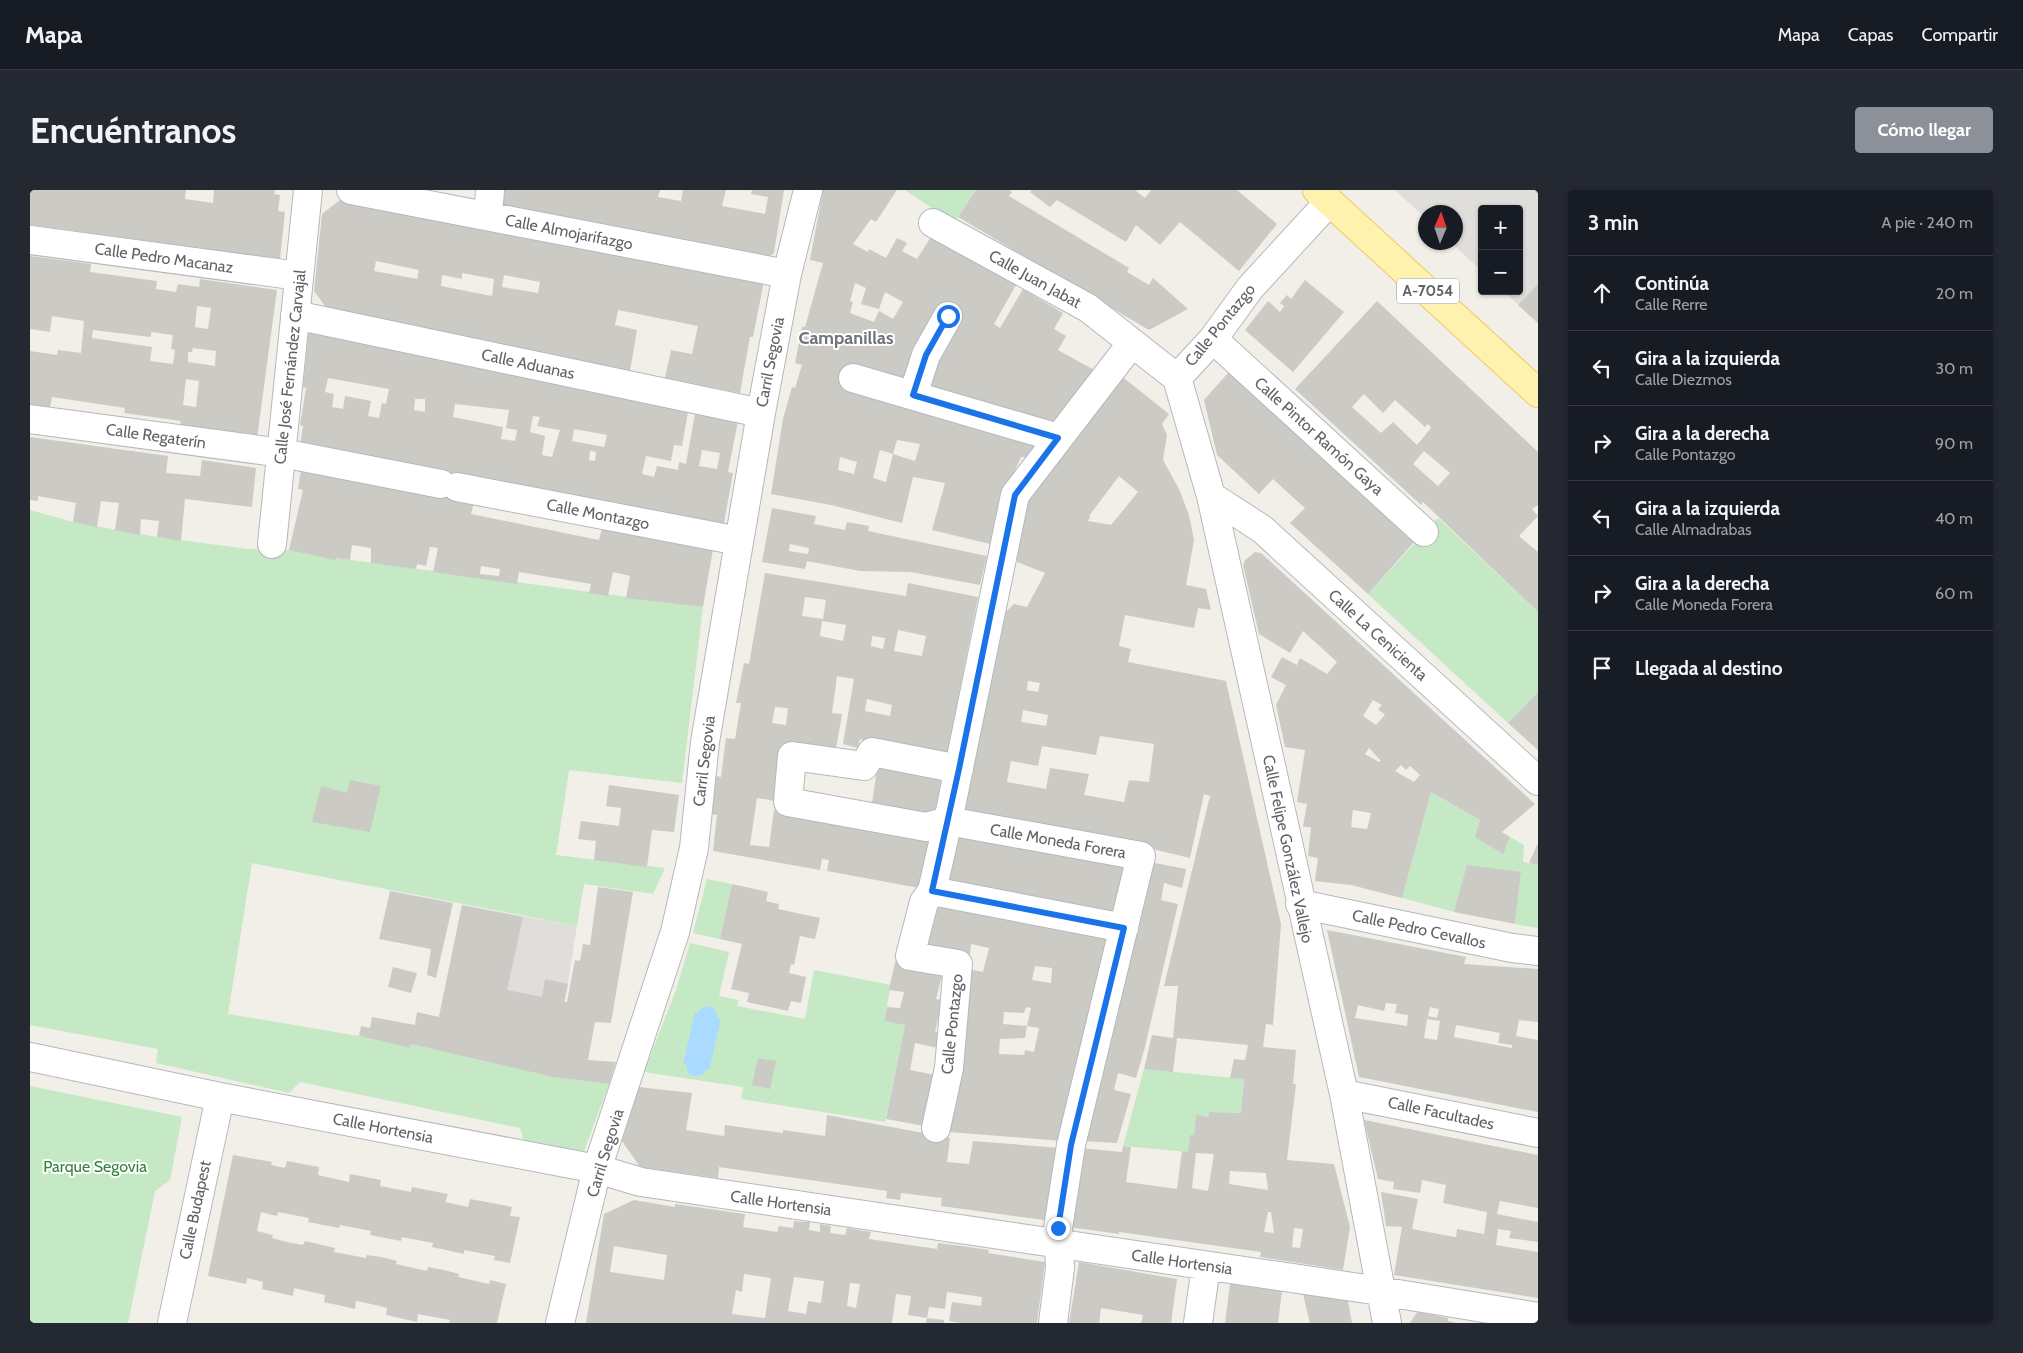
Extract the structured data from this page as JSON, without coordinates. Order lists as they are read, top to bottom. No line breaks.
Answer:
{"streets":{"main road":["A-7054"],"street":["Calle Almojarifazgo","Calle Pedro Macanaz","Calle Juan Jabat","Calle Pontazgo","Carril Segovia","Calle Aduanas","Calle José Fernández Carvajal","Calle Regaterín","Calle Pintor Ramón Gaya","Calle Montazgo","Calle La Cenicienta","Calle Moneda Forera","Calle Felipe González Vallejo","Calle Pedro Cevallos","Calle Facultades","Calle Hortensia","Calle Budapest"]},"crossings":[["Calle Almojarifazgo","Carril Segovia"],["Calle Pedro Macanaz","Calle José Fernández Carvajal"],["Calle Juan Jabat","Calle Pontazgo"],["A-7054","Calle Pontazgo"],["Calle Pontazgo","Calle Pintor Ramón Gaya"],["Calle Pontazgo","Calle Moneda Forera"],["Calle Pontazgo","Calle Felipe González Vallejo"],["Carril Segovia","Calle Aduanas"],["Carril Segovia","Calle Montazgo"],["Carril Segovia","Calle Hortensia"],["Calle Aduanas","Calle José Fernández Carvajal"],["Calle José Fernández Carvajal","Calle Regaterín"],["Calle José Fernández Carvajal","Calle Montazgo"],["Calle Regaterín","Calle Montazgo"],["Calle La Cenicienta","Calle Felipe González Vallejo"],["Calle Moneda Forera","Calle Hortensia"],["Calle Felipe González Vallejo","Calle Pedro Cevallos"],["Calle Felipe González Vallejo","Calle Facultades"],["Calle Felipe González Vallejo","Calle Hortensia"],["Calle Hortensia","Calle Budapest"]],"districts":["Campanillas"],"parks":["Parque Segovia"],"north":"top","page":{"header":"Mapa","nav":["Mapa","Capas","Compartir"],"buttons":"Cómo llegar","title":"Encuéntranos","heading":["3 min","A pie · 240 m"],"map_buttons":["+","−"],"list":[["Continúa","Calle Rerre","20 m"],["Gira a la izquierda","Calle Diezmos","30 m"],["Gira a la derecha","Calle Pontazgo","90 m"],["Gira a la izquierda","Calle Almadrabas","40 m"],["Gira a la derecha","Calle Moneda Forera","60 m"],"Llegada al destino"]}}
